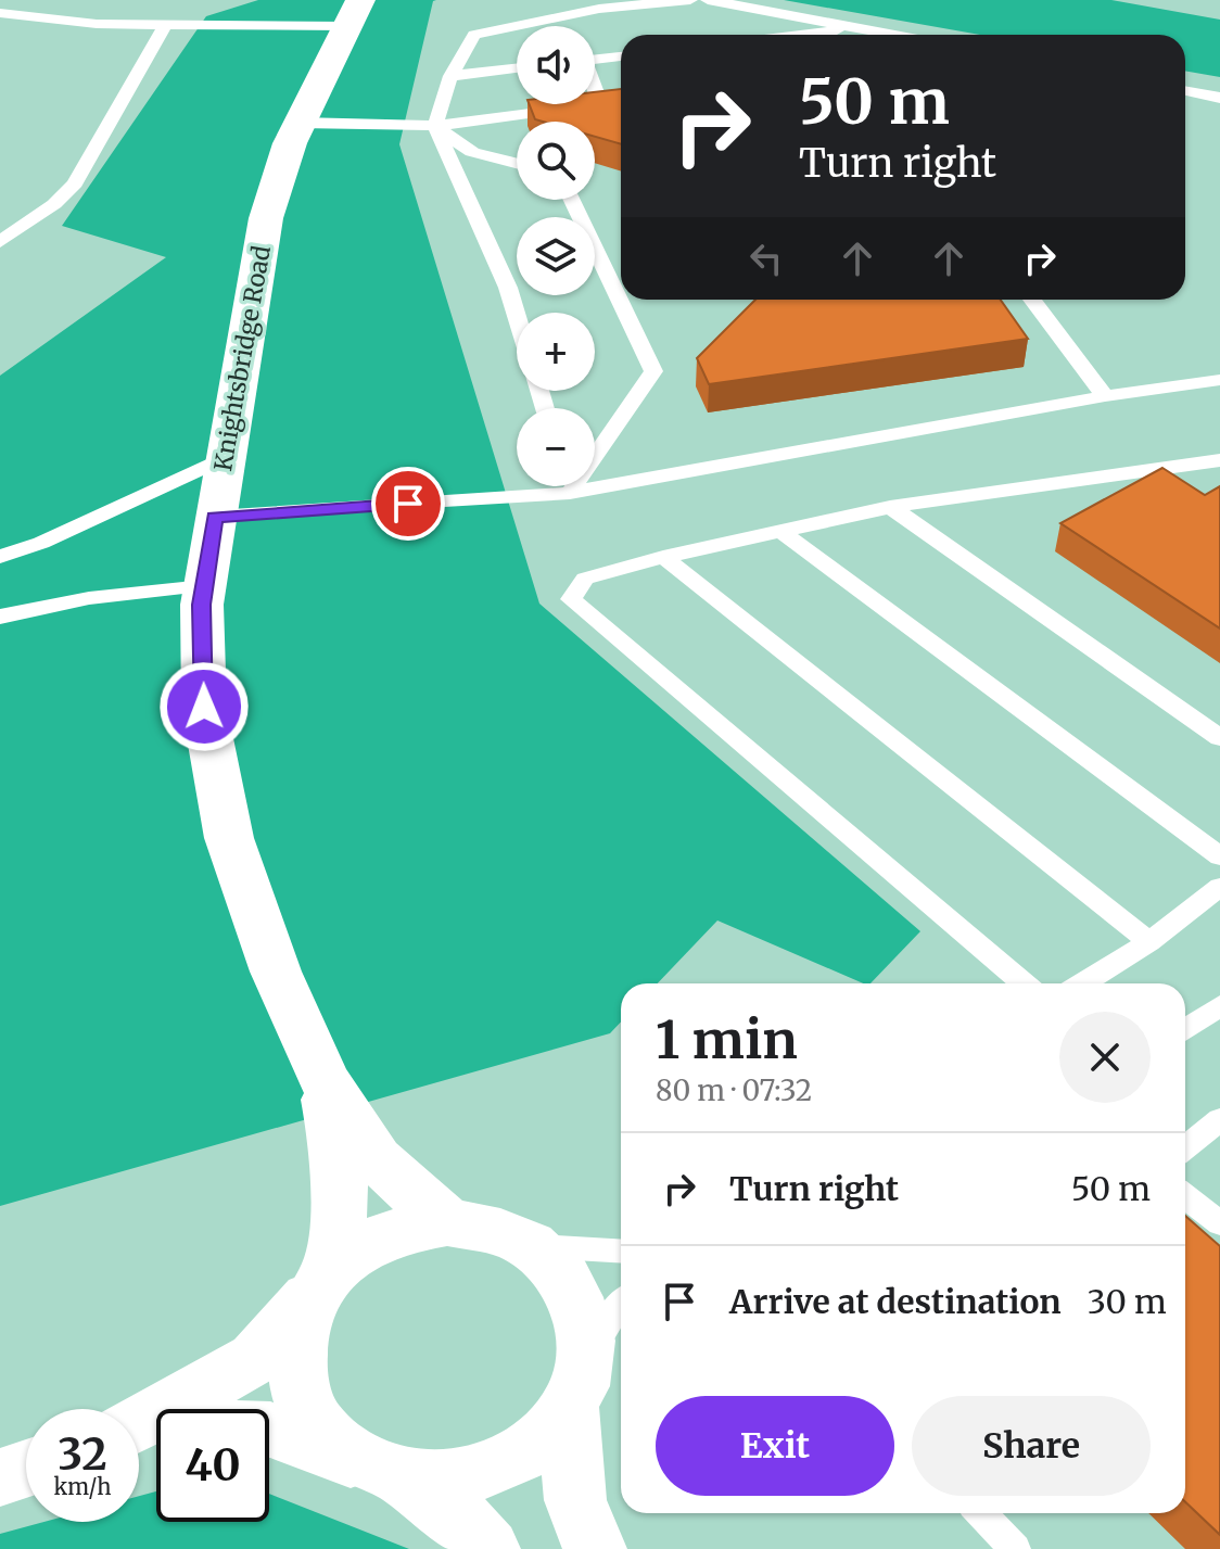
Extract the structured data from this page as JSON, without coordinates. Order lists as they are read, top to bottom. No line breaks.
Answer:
{"streets":{"street":["Knightsbridge Road"]},"page":{"map_buttons":["+","−"],"turn":["50 m","Turn right"],"heading":["1 min","80 m · 07:32"],"list":[{"name":"Turn right","value":"50 m"},{"name":"Arrive at destination","value":"30 m"}],"buttons":["Exit","Share"],"speed":"32 km/h","limit":"40"}}
